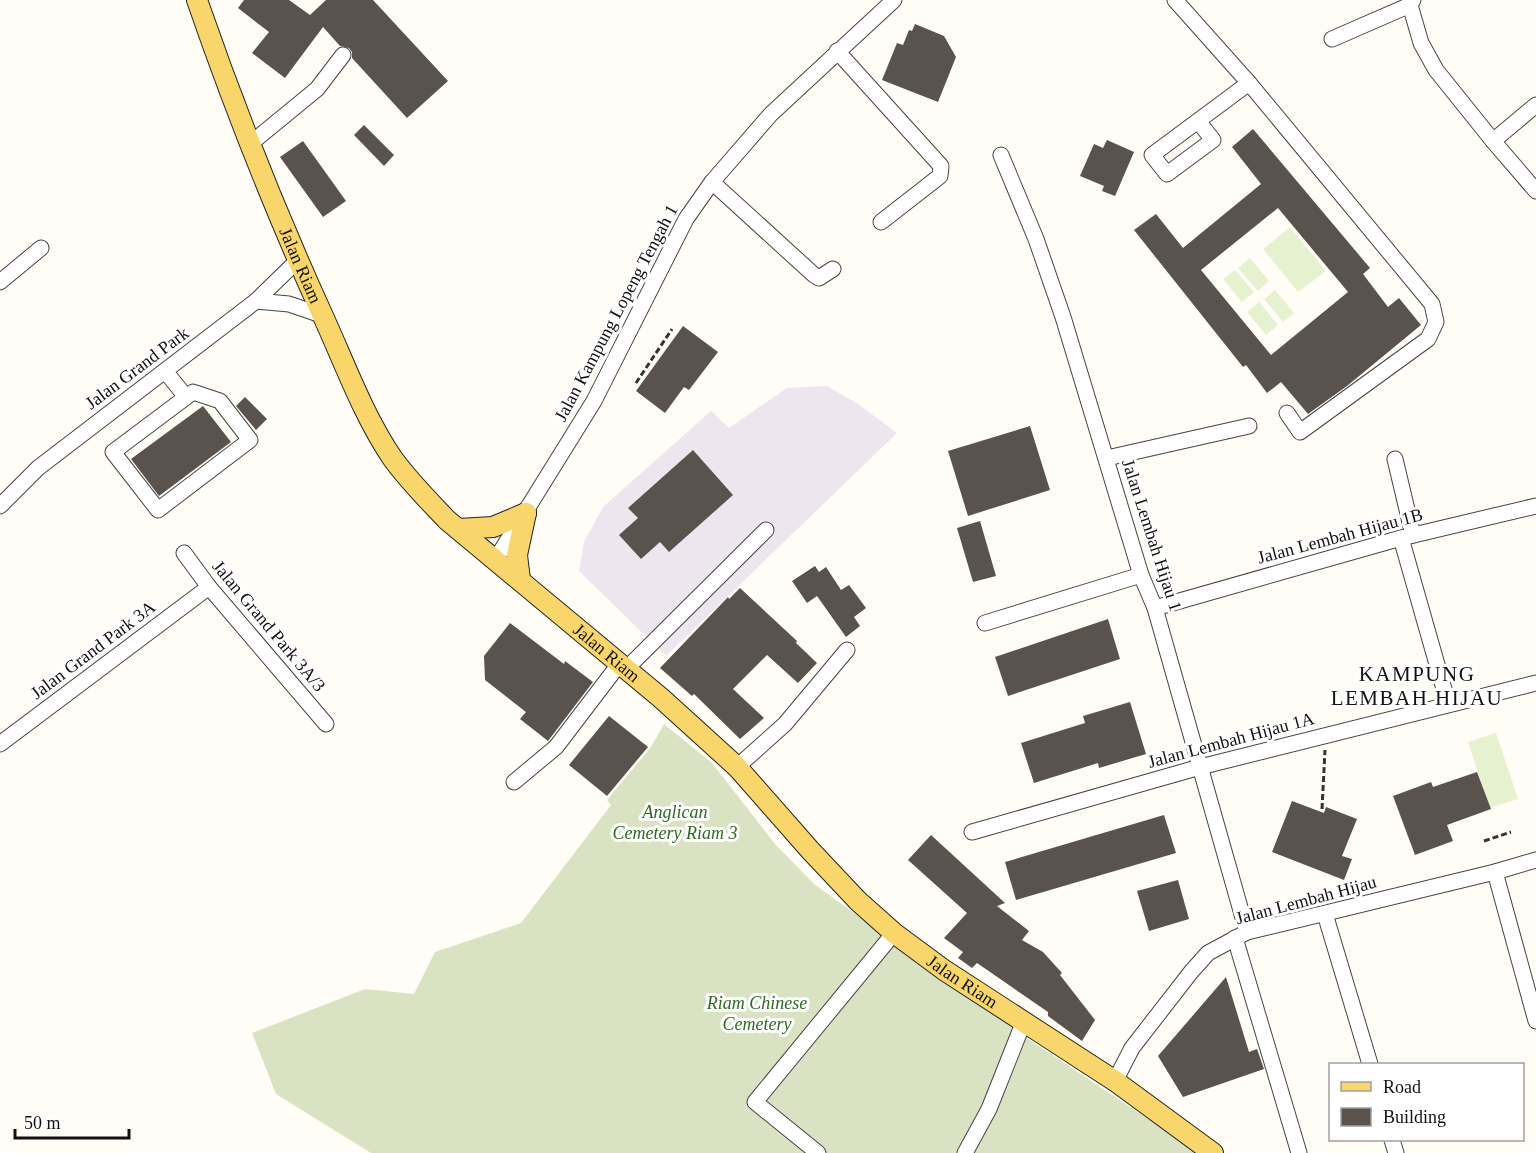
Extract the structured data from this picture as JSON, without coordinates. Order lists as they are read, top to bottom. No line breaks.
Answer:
{"streets":{"main road":["Jalan Riam"],"street":["Jalan Kampung Lopeng Tengah 1","Jalan Grand Park","Jalan Lembah Hijau 1","Jalan Lembah Hijau 1B","Jalan Grand Park 3A/3","Jalan Grand Park 3A","Jalan Lembah Hijau 1A","Jalan Lembah Hijau"]},"crossings":[["Jalan Riam","Jalan Kampung Lopeng Tengah 1"],["Jalan Riam","Jalan Grand Park"],["Jalan Riam","Jalan Lembah Hijau"],["Jalan Lembah Hijau 1","Jalan Lembah Hijau 1B"],["Jalan Lembah Hijau 1","Jalan Lembah Hijau 1A"],["Jalan Lembah Hijau 1","Jalan Lembah Hijau"],["Jalan Grand Park 3A/3","Jalan Grand Park 3A"]],"districts":["KAMPUNG LEMBAH HIJAU"],"parks":["Anglican Cemetery Riam 3","Riam Chinese Cemetery"],"legend":["Road","Building"],"scale_bar":"50 m"}
